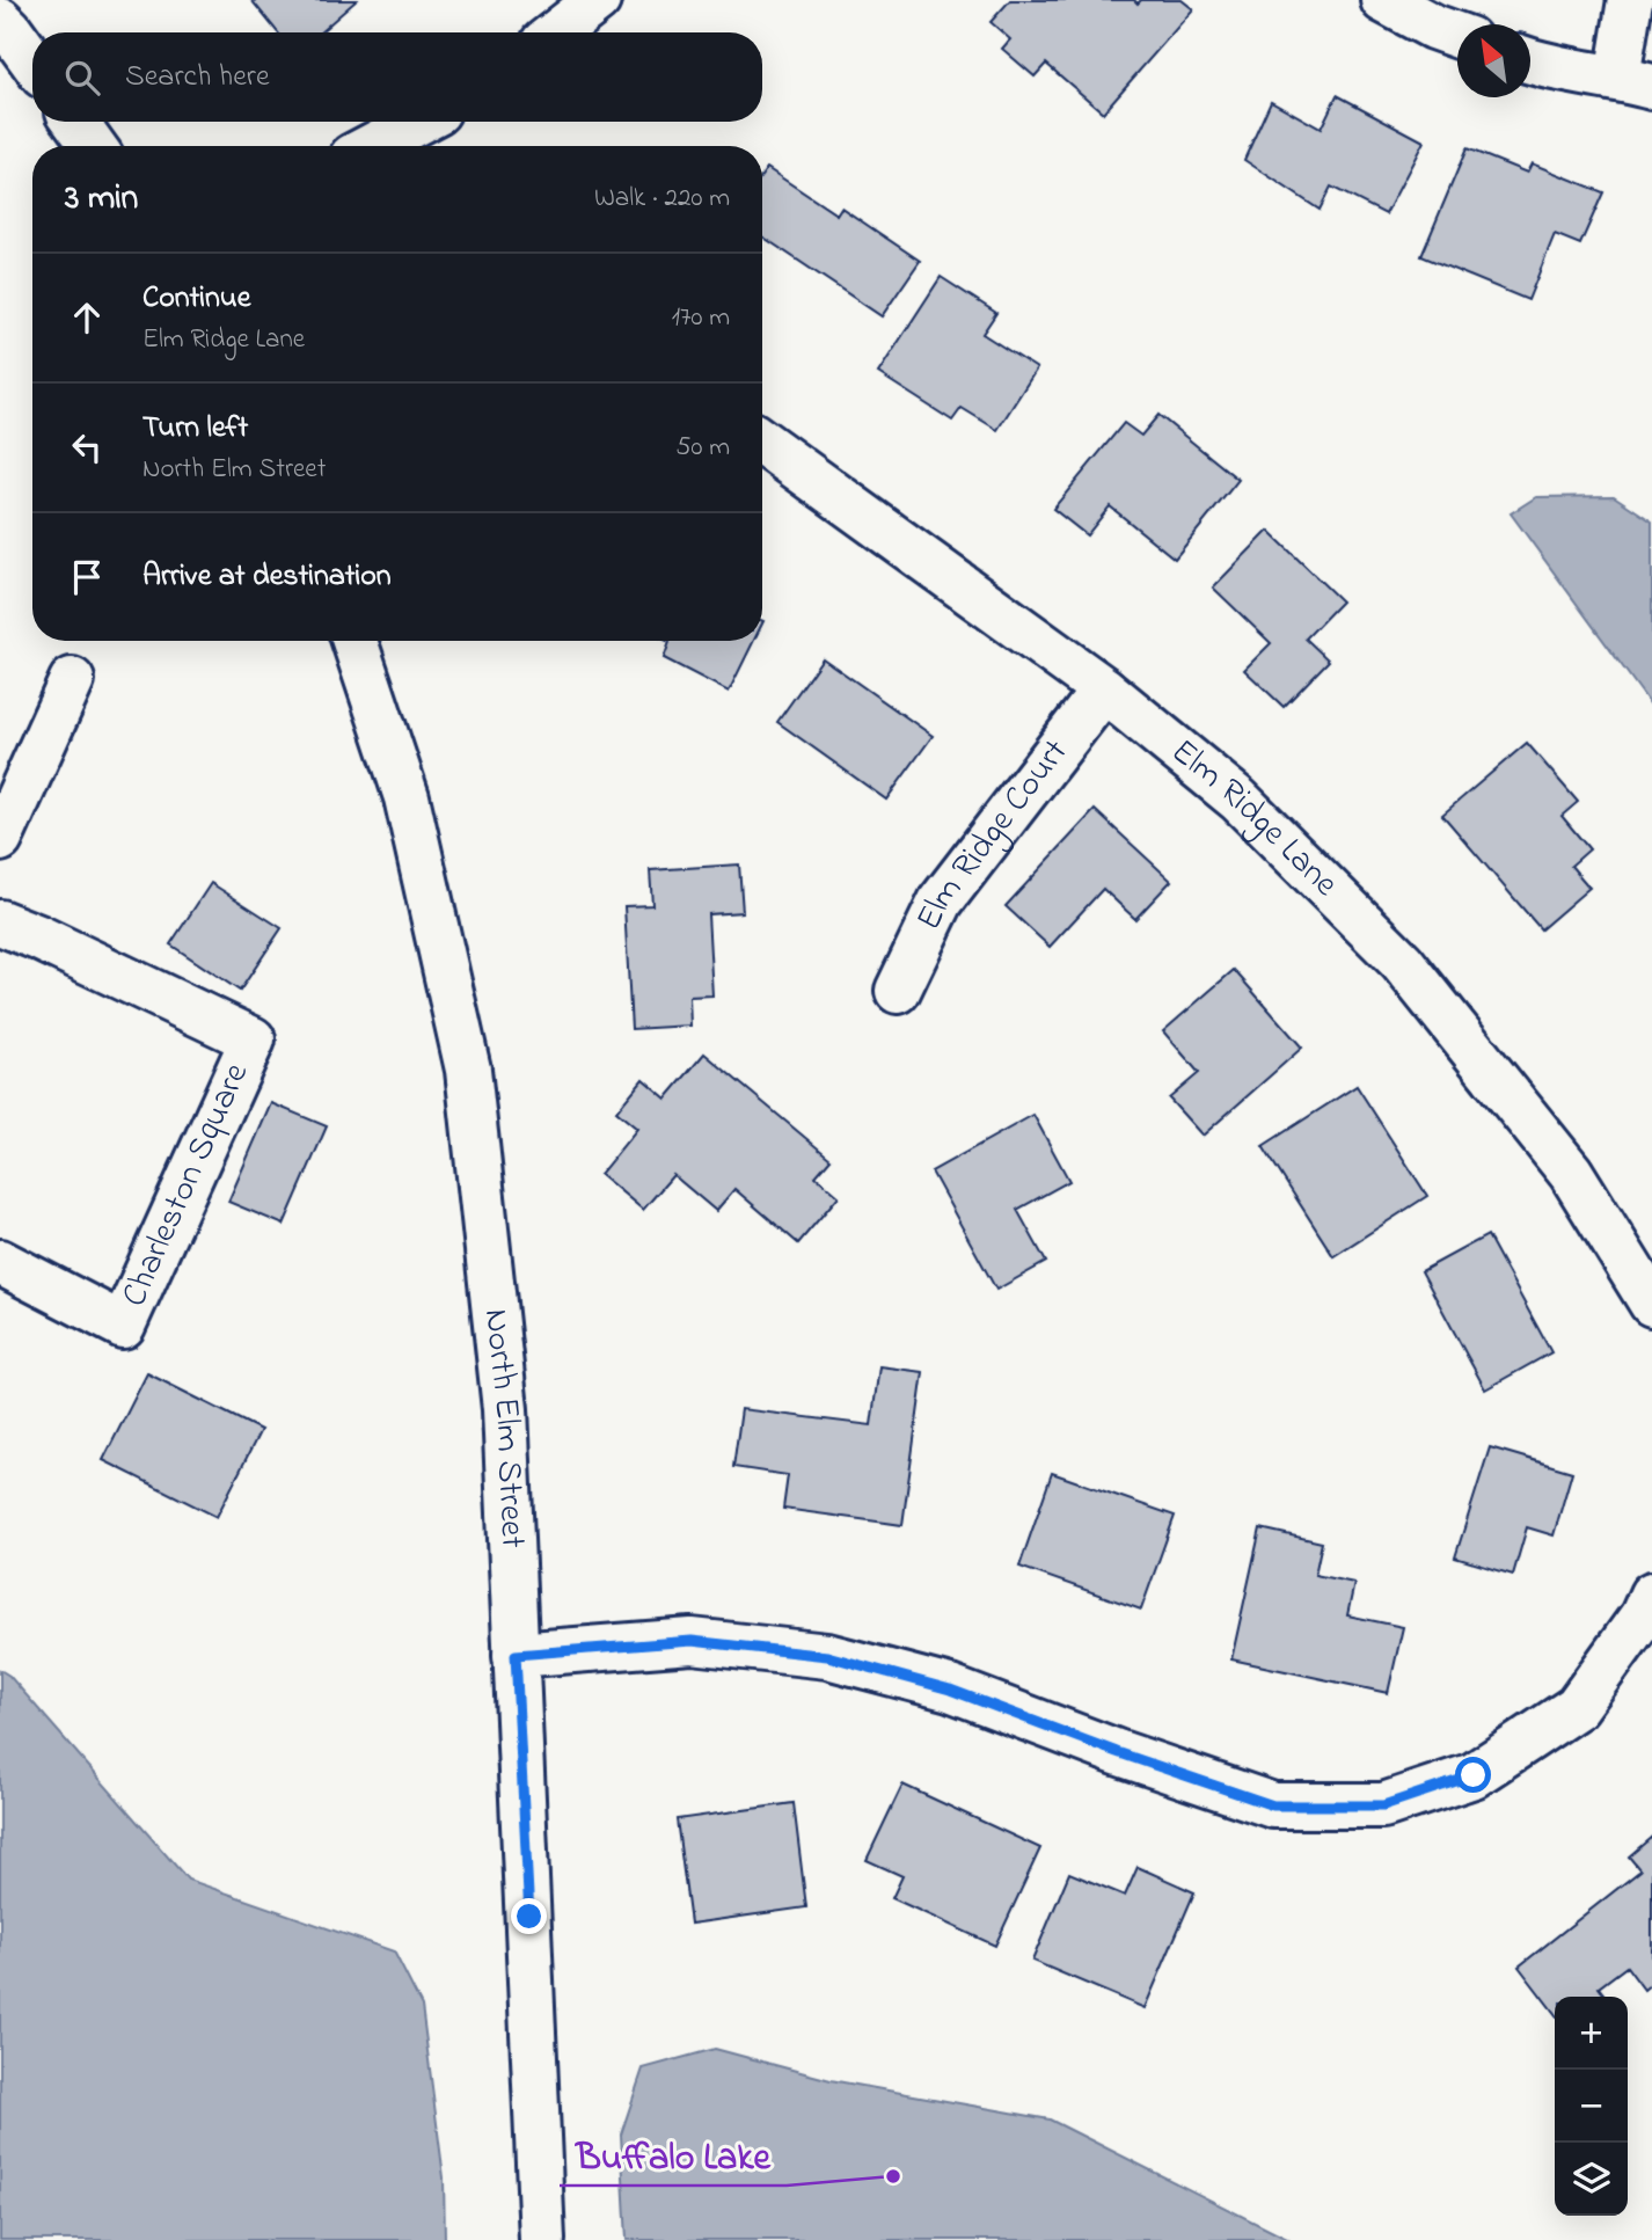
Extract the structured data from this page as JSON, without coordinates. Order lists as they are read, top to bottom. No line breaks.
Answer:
{"streets":{"street":["Elm Ridge Lane","Elm Ridge Court","Charleston Square","North Elm Street"]},"crossings":[["Elm Ridge Lane","Elm Ridge Court"]],"places":["Buffalo Lake"],"north":"top left","page":{"search":"Search here","heading":["3 min","Walk · 220 m"],"list":[["Continue","Elm Ridge Lane","170 m"],["Turn left","North Elm Street","50 m"],"Arrive at destination"],"map_buttons":["+","−"]}}
